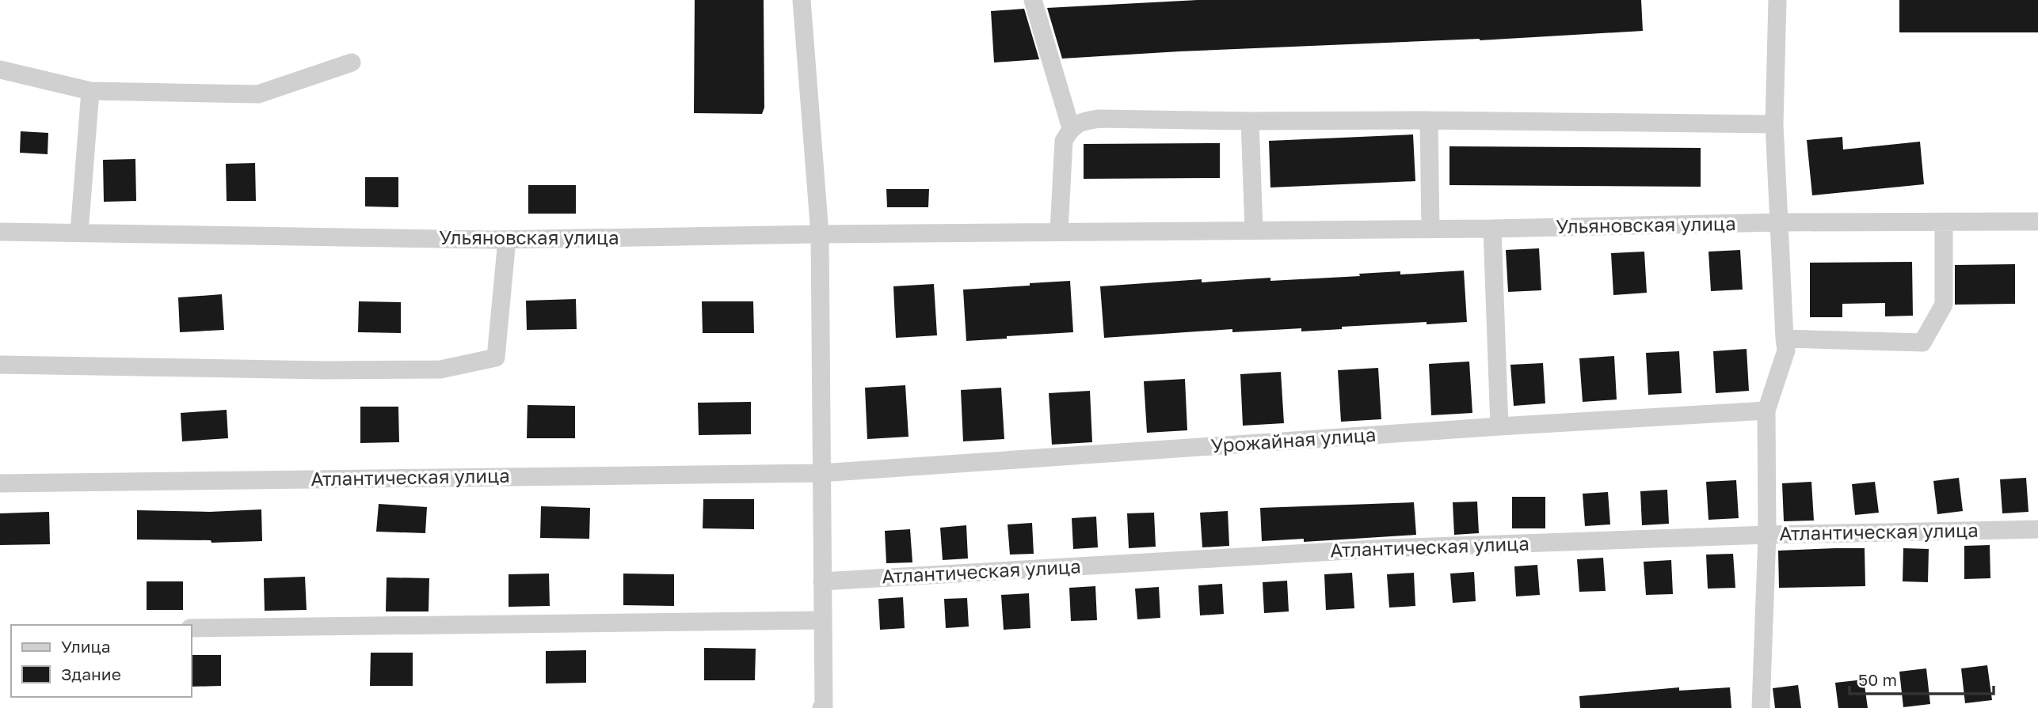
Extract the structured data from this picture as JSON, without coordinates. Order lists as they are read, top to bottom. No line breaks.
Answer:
{"streets":{"street":["Ульяновская улица","Урожайная улица","Атлантическая улица"]},"crossings":[["Урожайная улица","Атлантическая улица"]],"legend":["Улица","Здание"],"scale_bar":"50 m"}
